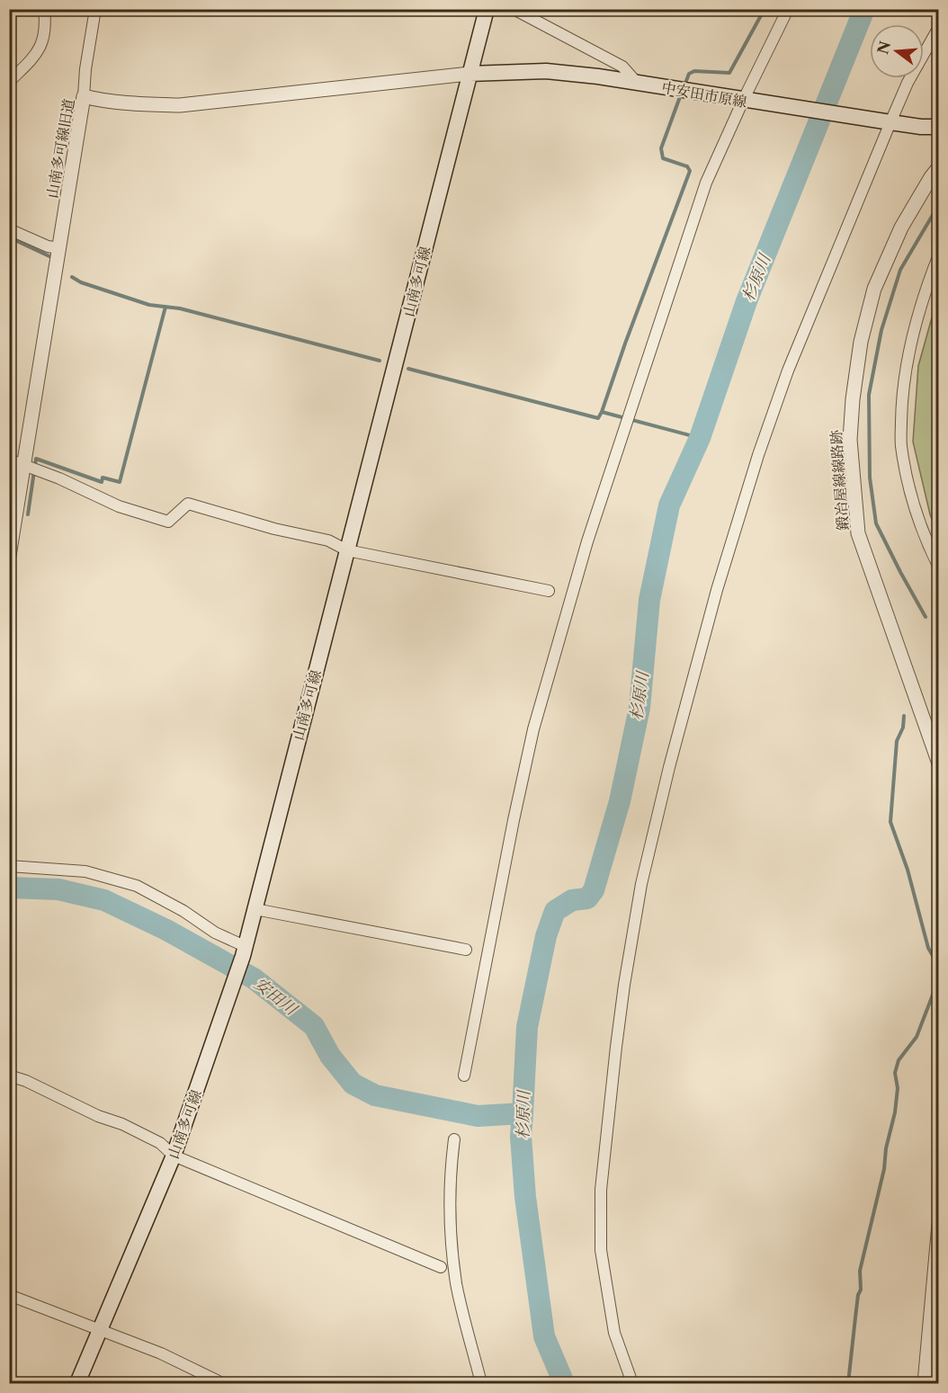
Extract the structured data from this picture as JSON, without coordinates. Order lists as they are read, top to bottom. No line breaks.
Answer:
{"streets":{"main road":["中安田市原線","山南多可線"],"street":["山南多可線旧道","鍛冶屋線線路跡"]},"crossings":[["中安田市原線","山南多可線旧道"],["中安田市原線","山南多可線"],["山南多可線旧道","山南多可線"]],"water":["杉原川","安田川"],"north":"left"}
